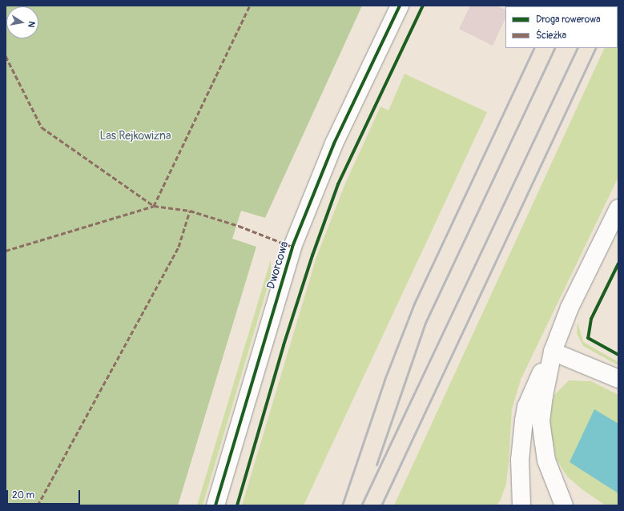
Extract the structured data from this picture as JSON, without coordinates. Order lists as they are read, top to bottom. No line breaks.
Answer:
{"streets":{"street":["Dworcowa"]},"parks":["Las Rejkowizna"],"legend":["Droga rowerowa","Ścieżka"],"scale_bar":"20 m","north":"right"}
